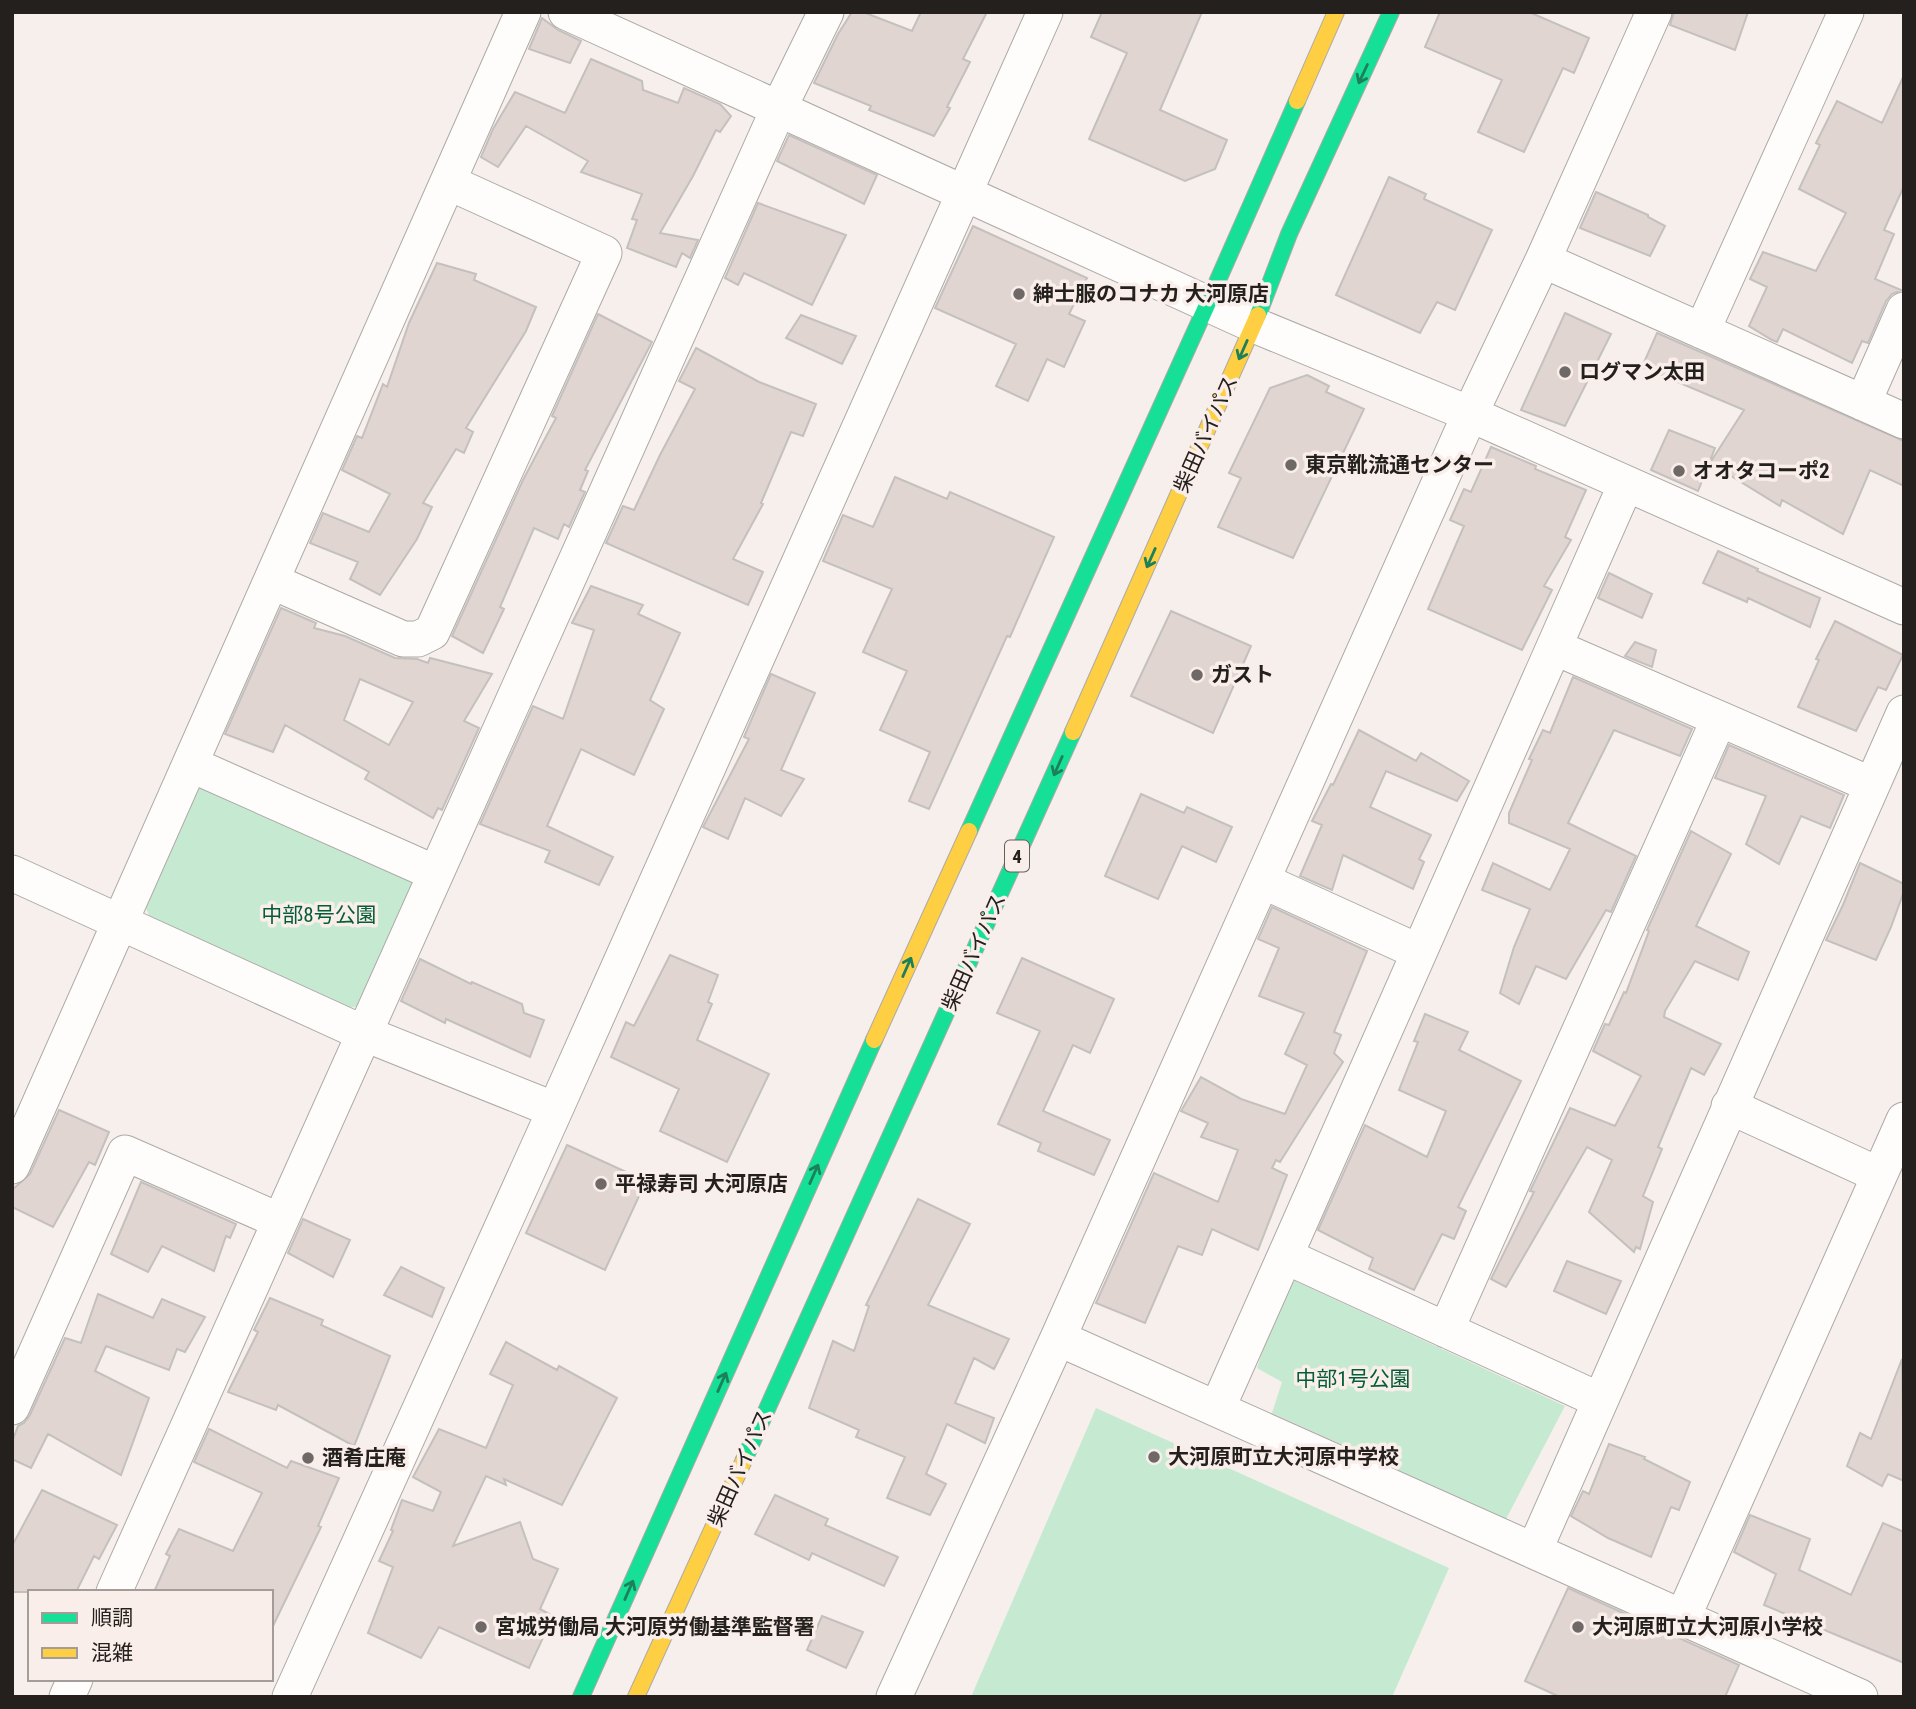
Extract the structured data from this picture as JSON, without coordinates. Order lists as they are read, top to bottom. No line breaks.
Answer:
{"streets":{"highway":["柴田バイパス","4"]},"parks":["中部8号公園","中部1号公園"],"places":["紳士服のコナカ 大河原店","ログマン太田","東京靴流通センター","オオタコーポ2","ガスト","平禄寿司 大河原店","大河原町立大河原中学校","酒肴庄庵","宮城労働局 大河原労働基準監督署","大河原町立大河原小学校"],"legend":["順調","混雑"]}
